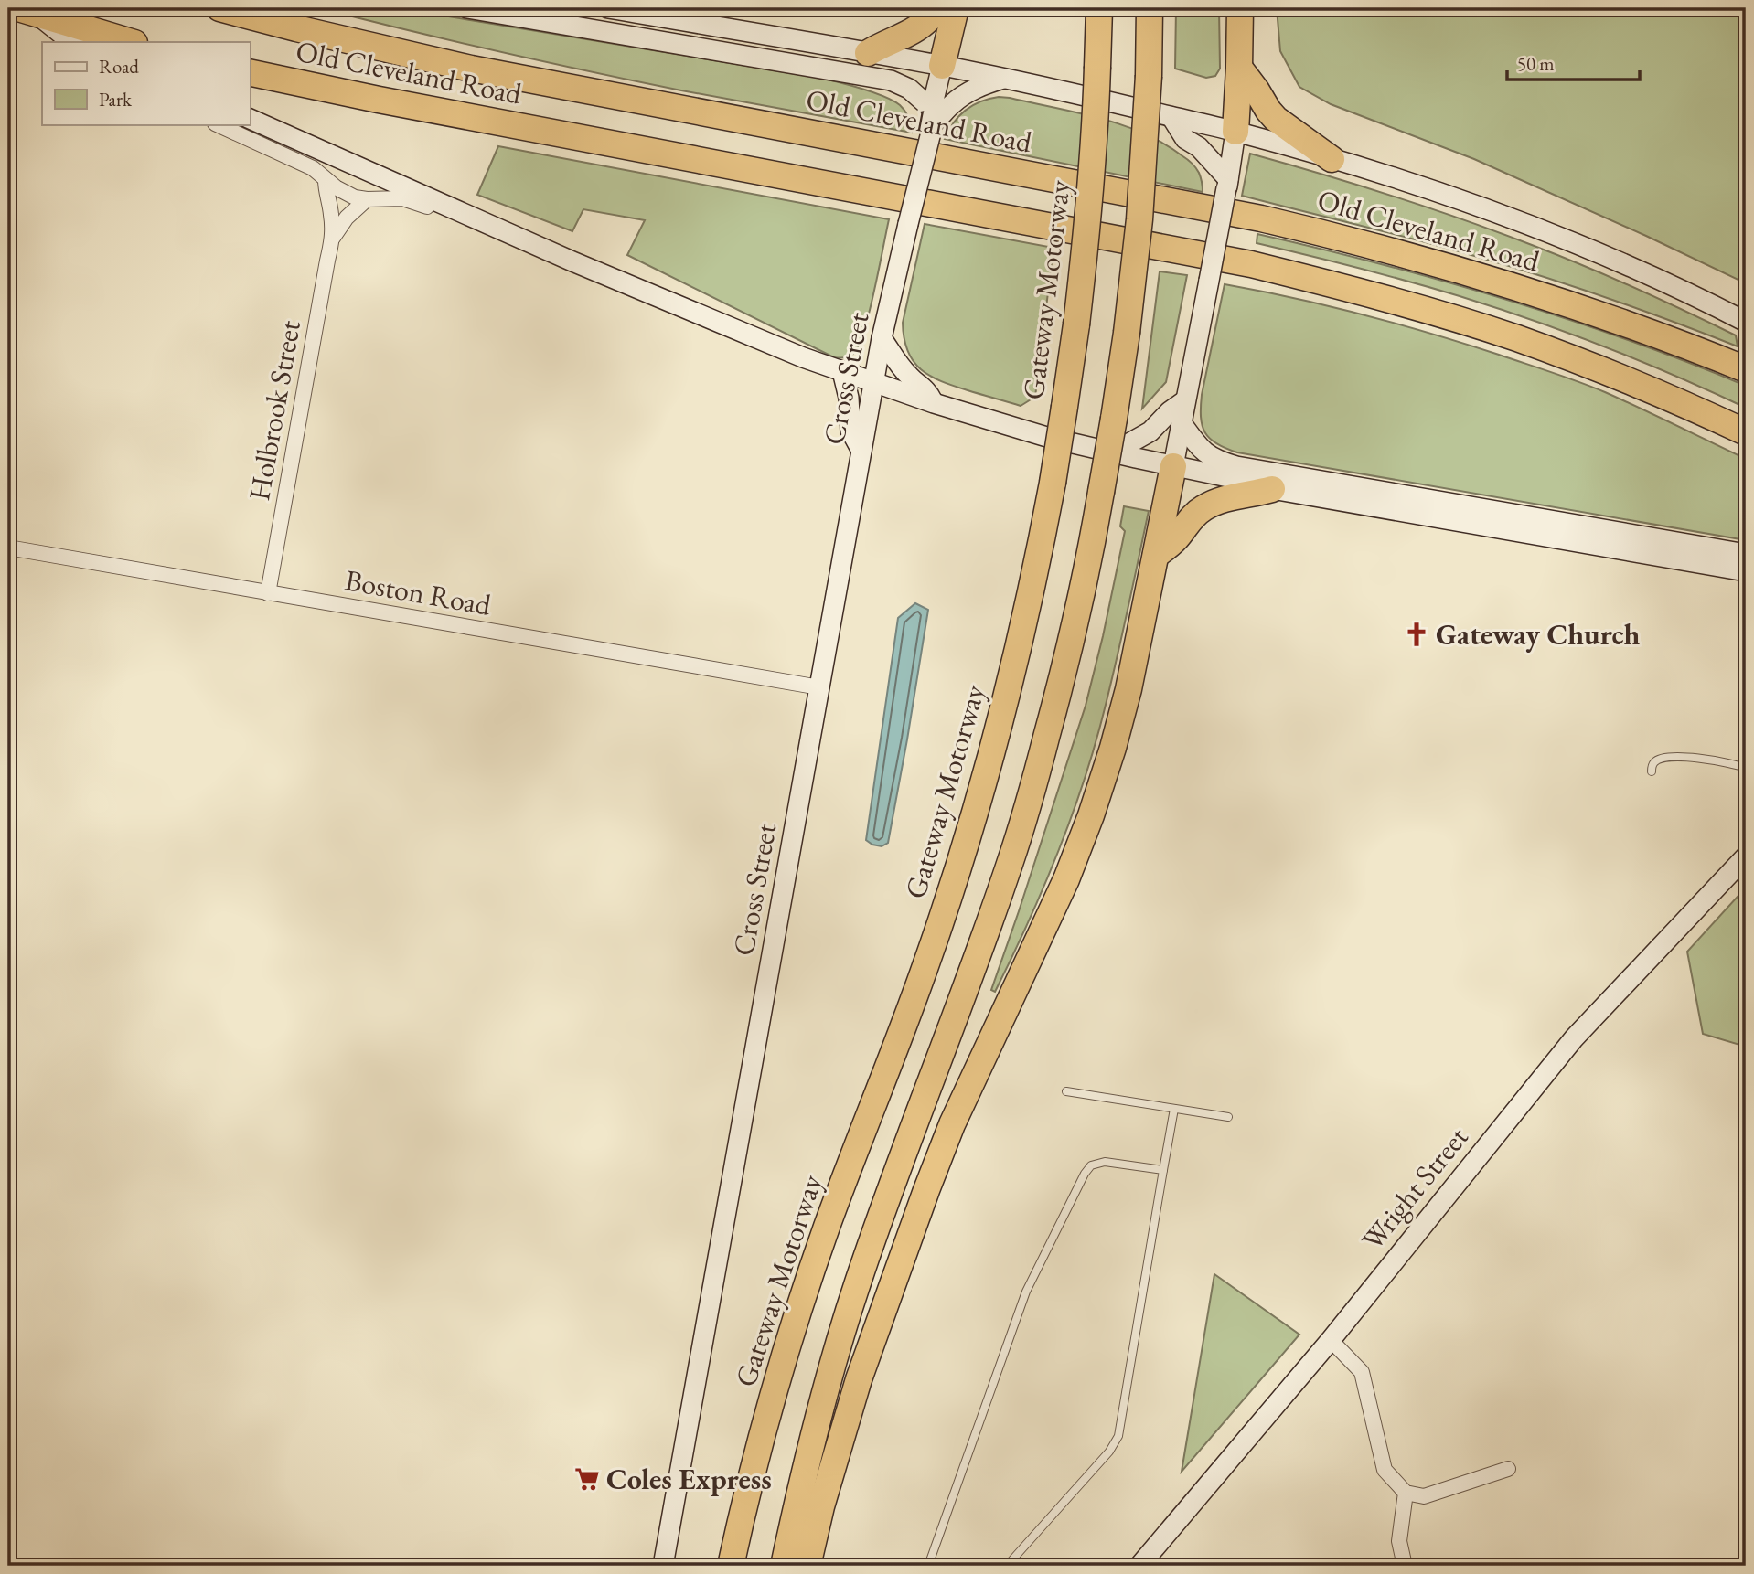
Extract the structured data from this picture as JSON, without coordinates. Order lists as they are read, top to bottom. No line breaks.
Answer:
{"streets":{"highway":["Old Cleveland Road","Gateway Motorway"],"main road":["Cross Street","Wright Street"],"street":["Holbrook Street","Boston Road"]},"crossings":[["Old Cleveland Road","Cross Street"],["Cross Street","Boston Road"],["Holbrook Street","Boston Road"]],"places":{"church":["Gateway Church"],"supermarket":["Coles Express"]},"legend":["Road","Park"],"scale_bar":"50 m"}
